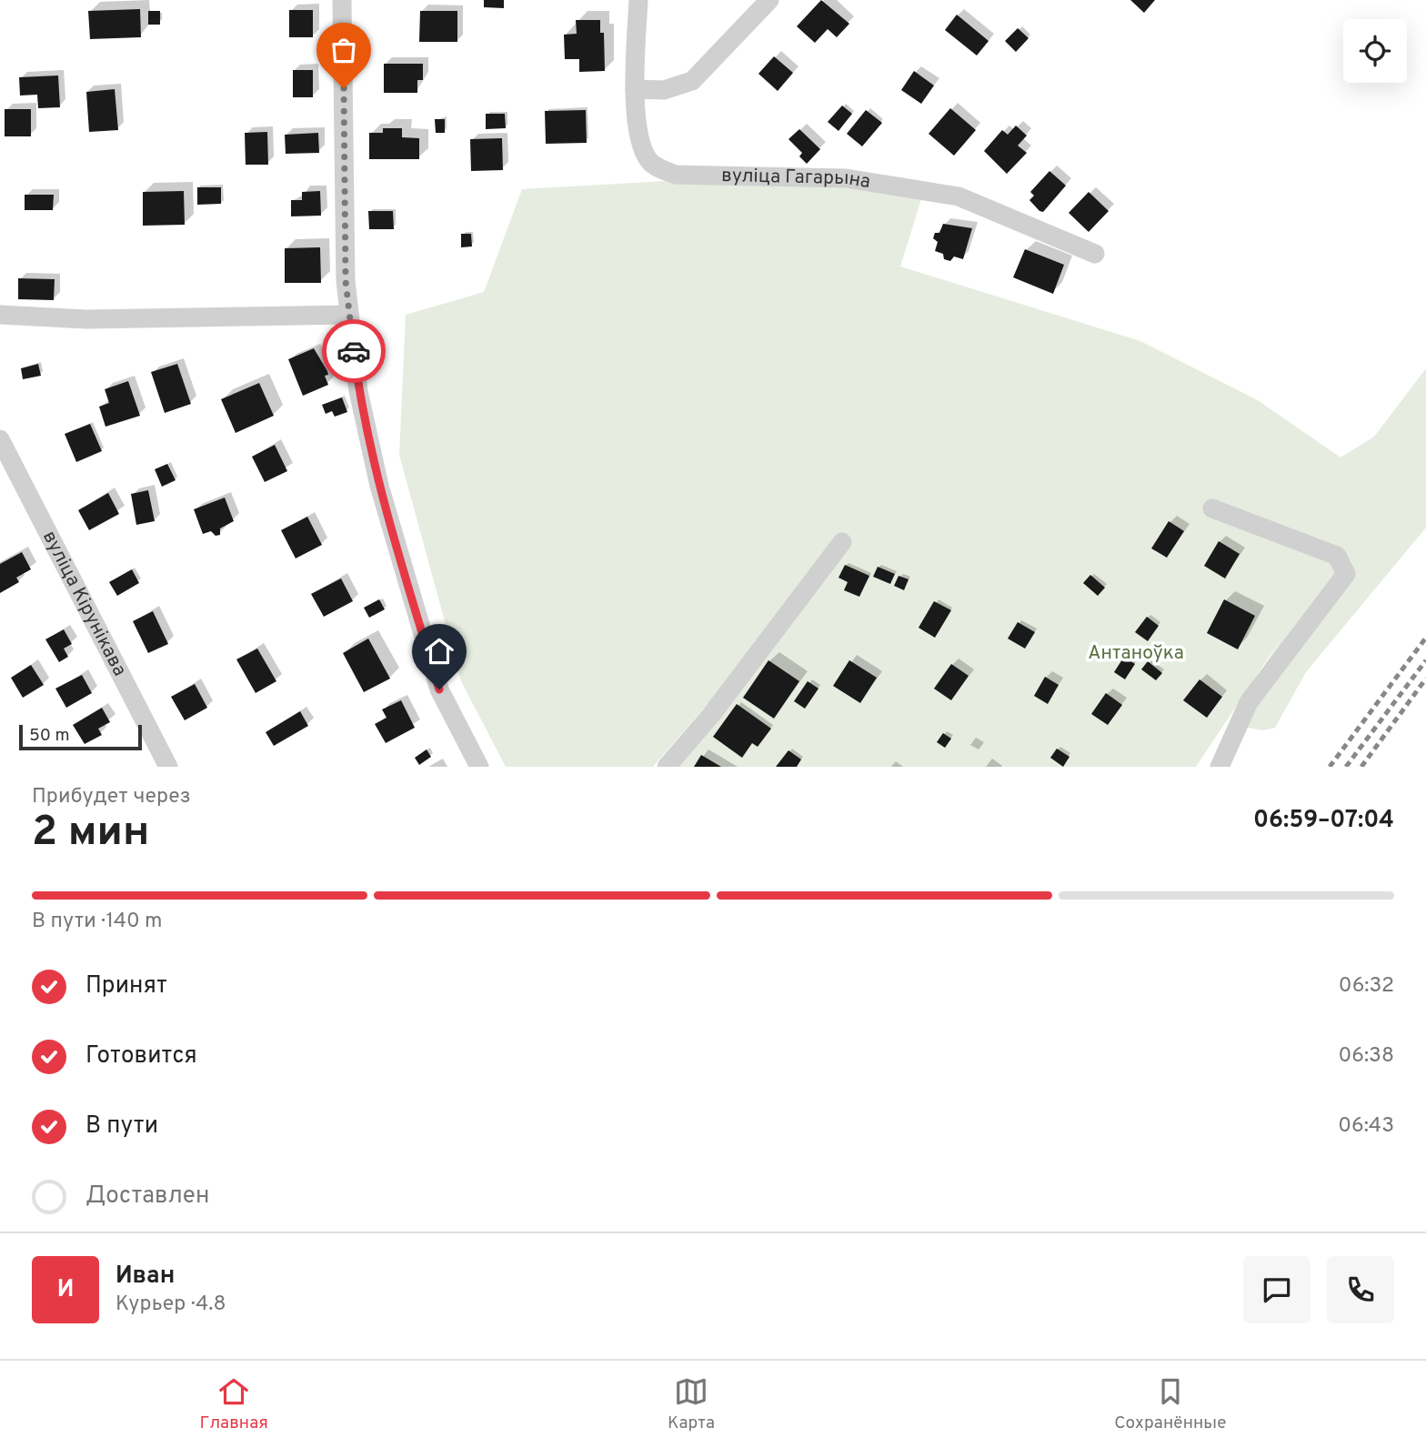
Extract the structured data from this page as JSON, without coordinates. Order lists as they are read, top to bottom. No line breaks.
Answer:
{"streets":{"street":["вуліца Гагарына","вуліца Кірунікава"]},"parks":["Антаноўка"],"scale_bar":"50 m","page":{"scale":"50 m","heading":["2 мин","Прибудет через","06:59–07:04"],"panel":["Иван","Курьер · 4.8"],"bar":"В пути · 140 m","list":[["Принят","06:32"],["Готовится","06:38"],["В пути","06:43"],"Доставлен"],"round":"И","tabs":["Главная","Карта","Сохранённые"]}}
